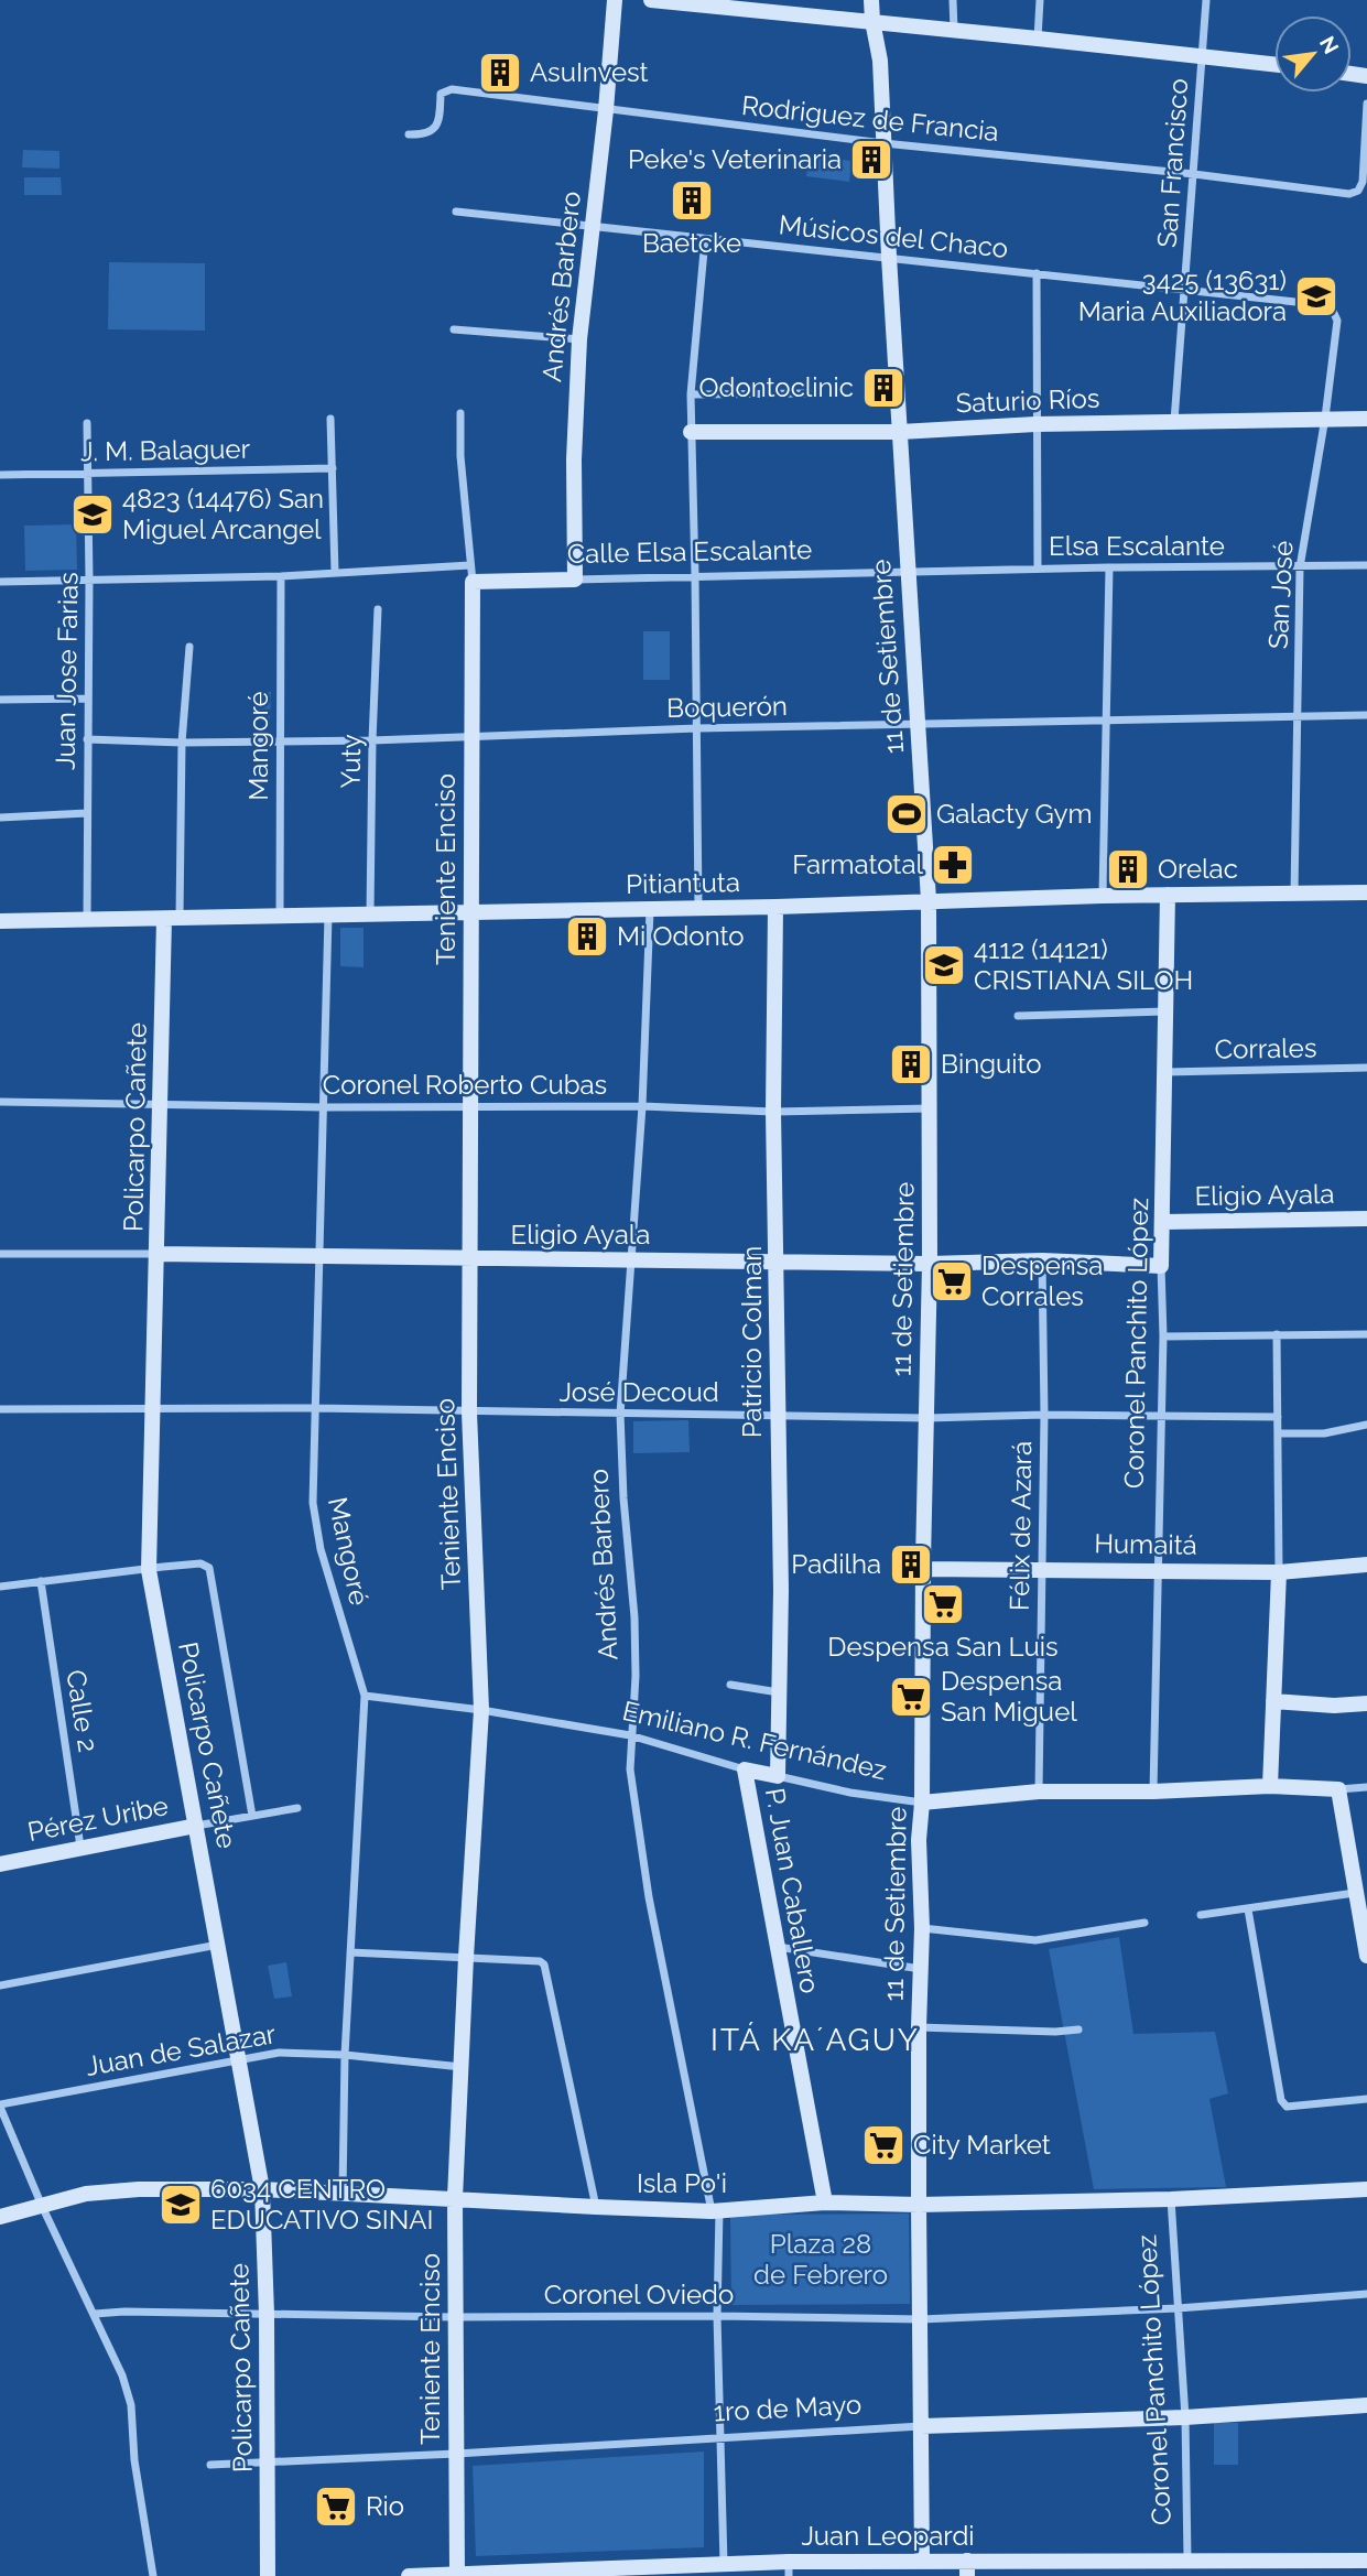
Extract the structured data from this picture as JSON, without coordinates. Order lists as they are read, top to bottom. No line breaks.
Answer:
{"streets":{"street":["Rodriguez de Francia","San Francisco","Músicos del Chaco","Andrés Barbero","Saturio Ríos","J. M. Balaguer","Elsa Escalante","Calle Elsa Escalante","San José","11 de Setiembre","Juan Jose Farias","Boquerón","Mangoré","Yuty","Teniente Enciso","Pitiantuta","Corrales","Coronel Roberto Cubas","Policarpo Cañete","Eligio Ayala","Patricio Colman","Coronel Panchito López","José Decoud","Félix de Azará","Humaitá","Calle 2","Emiliano R. Fernández","Pérez Uribe","P. Juan Caballero","Juan de Salazar","Isla Po'i","Coronel Oviedo","1ro de Mayo","Juan Leopardi"]},"crossings":[["Rodriguez de Francia","San Francisco"],["Rodriguez de Francia","Andrés Barbero"],["Rodriguez de Francia","11 de Setiembre"],["San Francisco","Músicos del Chaco"],["San Francisco","Saturio Ríos"],["Músicos del Chaco","Andrés Barbero"],["Músicos del Chaco","San José"],["Músicos del Chaco","11 de Setiembre"],["Andrés Barbero","Calle Elsa Escalante"],["Andrés Barbero","Pitiantuta"],["Andrés Barbero","Coronel Roberto Cubas"],["Andrés Barbero","Eligio Ayala"],["Andrés Barbero","José Decoud"],["Andrés Barbero","Emiliano R. Fernández"],["Andrés Barbero","Isla Po'i"],["Andrés Barbero","Coronel Oviedo"],["Andrés Barbero","1ro de Mayo"],["Andrés Barbero","Juan Leopardi"],["Saturio Ríos","San José"],["Saturio Ríos","11 de Setiembre"],["J. M. Balaguer","Juan Jose Farias"],["Elsa Escalante","Calle Elsa Escalante"],["Elsa Escalante","San José"],["Elsa Escalante","11 de Setiembre"],["Calle Elsa Escalante","11 de Setiembre"],["Calle Elsa Escalante","Teniente Enciso"],["San José","Boquerón"],["San José","Pitiantuta"],["11 de Setiembre","Boquerón"],["11 de Setiembre","Pitiantuta"],["11 de Setiembre","Coronel Roberto Cubas"],["11 de Setiembre","Eligio Ayala"],["11 de Setiembre","José Decoud"],["11 de Setiembre","Humaitá"],["11 de Setiembre","Emiliano R. Fernández"],["11 de Setiembre","Isla Po'i"],["11 de Setiembre","Coronel Oviedo"],["11 de Setiembre","1ro de Mayo"],["11 de Setiembre","Juan Leopardi"],["Juan Jose Farias","Boquerón"],["Juan Jose Farias","Pitiantuta"],["Boquerón","Mangoré"],["Boquerón","Yuty"],["Boquerón","Teniente Enciso"],["Boquerón","Policarpo Cañete"],["Mangoré","Pitiantuta"],["Mangoré","Coronel Roberto Cubas"],["Mangoré","Eligio Ayala"],["Mangoré","José Decoud"],["Mangoré","Emiliano R. Fernández"],["Mangoré","Juan de Salazar"],["Mangoré","Isla Po'i"],["Yuty","Pitiantuta"],["Teniente Enciso","Pitiantuta"],["Teniente Enciso","Coronel Roberto Cubas"],["Teniente Enciso","Eligio Ayala"],["Teniente Enciso","José Decoud"],["Teniente Enciso","Emiliano R. Fernández"],["Teniente Enciso","Juan de Salazar"],["Teniente Enciso","Isla Po'i"],["Teniente Enciso","Coronel Oviedo"],["Teniente Enciso","1ro de Mayo"],["Teniente Enciso","Juan Leopardi"],["Pitiantuta","Policarpo Cañete"],["Pitiantuta","Patricio Colman"],["Pitiantuta","Coronel Panchito López"],["Corrales","Coronel Panchito López"],["Coronel Roberto Cubas","Policarpo Cañete"],["Coronel Roberto Cubas","Patricio Colman"],["Policarpo Cañete","Eligio Ayala"],["Policarpo Cañete","José Decoud"],["Policarpo Cañete","Pérez Uribe"],["Policarpo Cañete","Juan de Salazar"],["Policarpo Cañete","Isla Po'i"],["Policarpo Cañete","Coronel Oviedo"],["Policarpo Cañete","1ro de Mayo"],["Eligio Ayala","Patricio Colman"],["Eligio Ayala","Coronel Panchito López"],["Eligio Ayala","Félix de Azará"],["Patricio Colman","José Decoud"],["Patricio Colman","Emiliano R. Fernández"],["Coronel Panchito López","José Decoud"],["Coronel Panchito López","Humaitá"],["Coronel Panchito López","Emiliano R. Fernández"],["Coronel Panchito López","Isla Po'i"],["Coronel Panchito López","Coronel Oviedo"],["Coronel Panchito López","1ro de Mayo"],["Coronel Panchito López","Juan Leopardi"],["José Decoud","Félix de Azará"],["Félix de Azará","Humaitá"],["Félix de Azará","Emiliano R. Fernández"],["Calle 2","Pérez Uribe"],["Emiliano R. Fernández","P. Juan Caballero"],["P. Juan Caballero","Isla Po'i"]],"districts":["ITÁ KA´AGUY"],"parks":["Plaza 28 de Febrero"],"places":{"building":["AsuInvest","Peke's Veterinaria","Baetcke","Odontoclinic","Orelac","Mi Odonto","Binguito","Padilha"],"school or university":["3425 (13631) Maria Auxiliadora","4823 (14476) San Miguel Arcangel","4112 (14121) CRISTIANA SILOH","6034 CENTRO EDUCATIVO SINAI"],"sports":["Galacty Gym"],"pharmacy":["Farmatotal"],"supermarket":["Despensa Corrales","Despensa San Luis","Despensa San Miguel","City Market","Rio"]},"north":"top right"}
